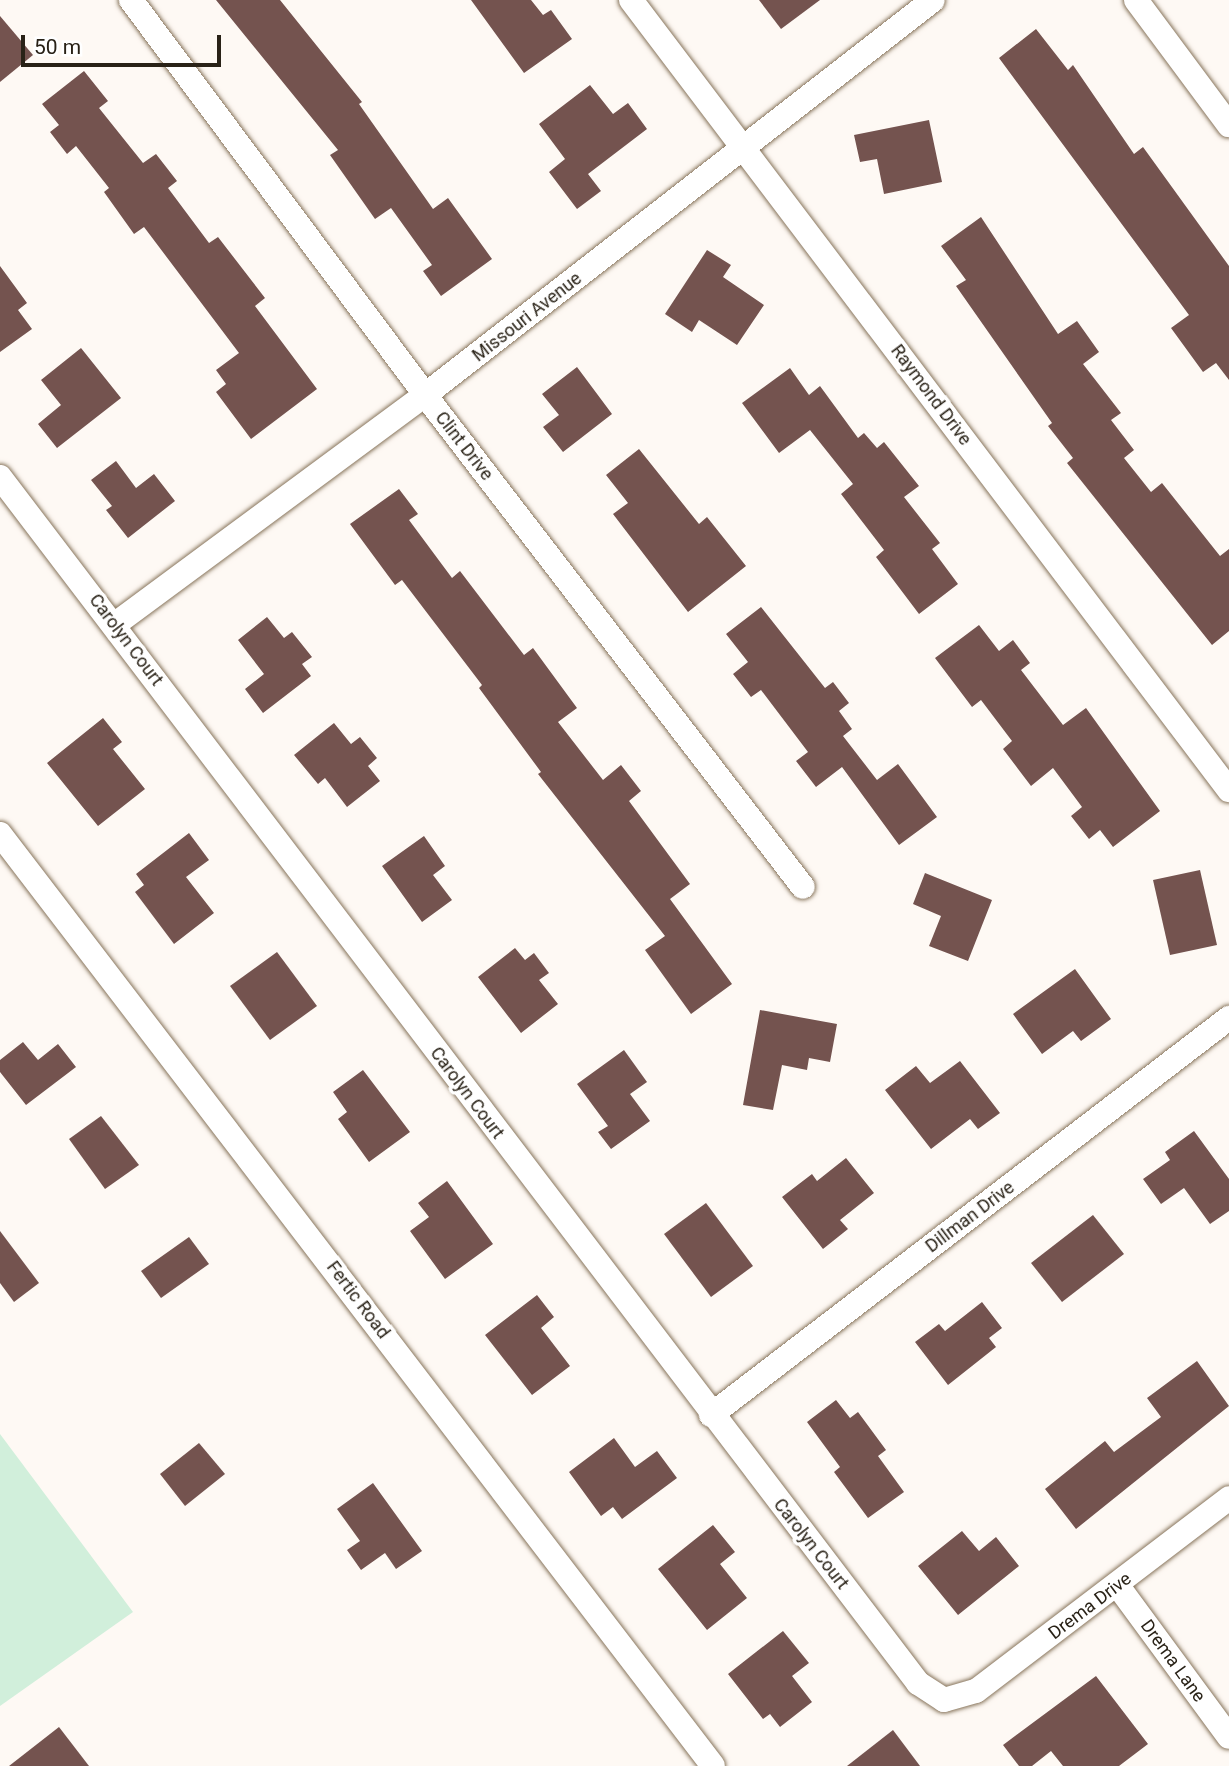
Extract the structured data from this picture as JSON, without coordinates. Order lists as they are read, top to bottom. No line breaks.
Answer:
{"streets":{"street":["Missouri Avenue","Raymond Drive","Clint Drive","Carolyn Court","Dillman Drive","Fertic Road","Drema Drive","Drema Lane"]},"crossings":[["Missouri Avenue","Raymond Drive"],["Missouri Avenue","Clint Drive"],["Missouri Avenue","Carolyn Court"],["Carolyn Court","Dillman Drive"],["Carolyn Court","Drema Drive"],["Drema Drive","Drema Lane"]],"scale_bar":"50 m"}
